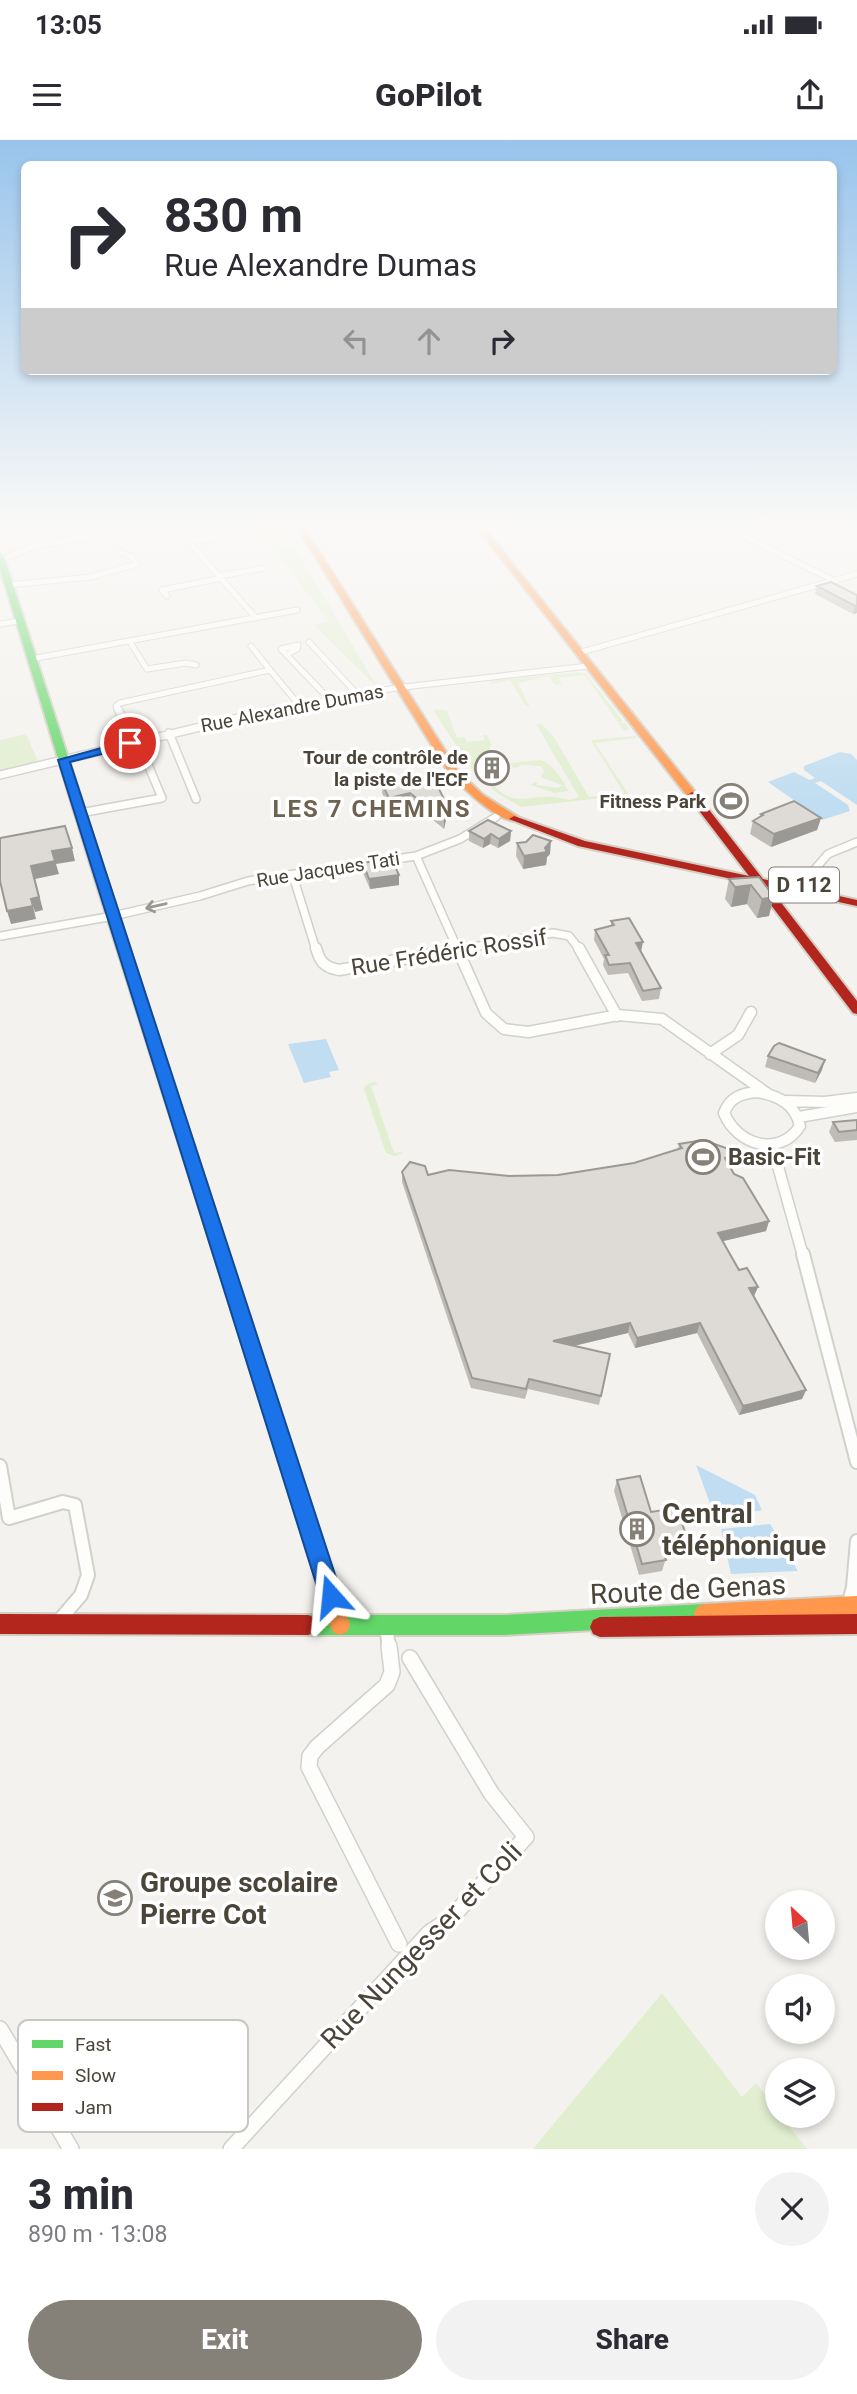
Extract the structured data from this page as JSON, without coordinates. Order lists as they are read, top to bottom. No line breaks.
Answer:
{"streets":{"street":["Rue Alexandre Dumas","Rue Jacques Tati","D 112","Rue Frédéric Rossif","Route de Genas","Rue Nungesser et Coli"]},"crossings":[["Rue Jacques Tati","Rue Frédéric Rossif"],["Route de Genas","Rue Nungesser et Coli"]],"one_way":["Rue Jacques Tati"],"districts":["LES 7 CHEMINS"],"places":{"building":["Tour de contrôle de la piste de l'ECF","Central téléphonique"],"sports":["Fitness Park","Basic-Fit"],"school or university":["Groupe scolaire Pierre Cot"]},"legend":["Fast","Slow","Jam"],"north":"top left","page":{"status":"13:05","header":"GoPilot","turn":["830 m","Rue Alexandre Dumas"],"heading":["3 min","890 m · 13:08"],"buttons":["Exit","Share"]}}
